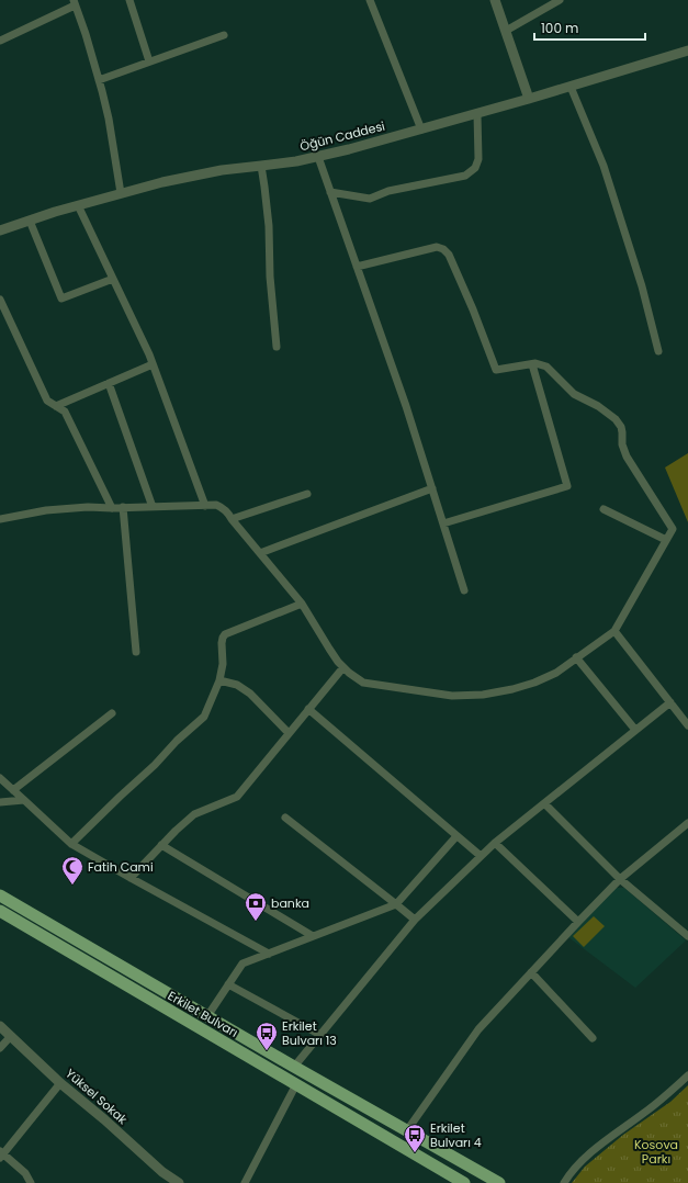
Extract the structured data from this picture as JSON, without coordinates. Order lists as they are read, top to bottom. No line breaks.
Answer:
{"streets":{"main road":["Erkilet Bulvarı"],"street":["Öğün Caddesi","Yüksel Sokak"]},"parks":["Kosova Parkı"],"places":{"mosque":["Fatih Cami"],"bank":["banka"],"bus stop":["Erkilet Bulvarı 13","Erkilet Bulvarı 4"]},"scale_bar":"100 m"}
